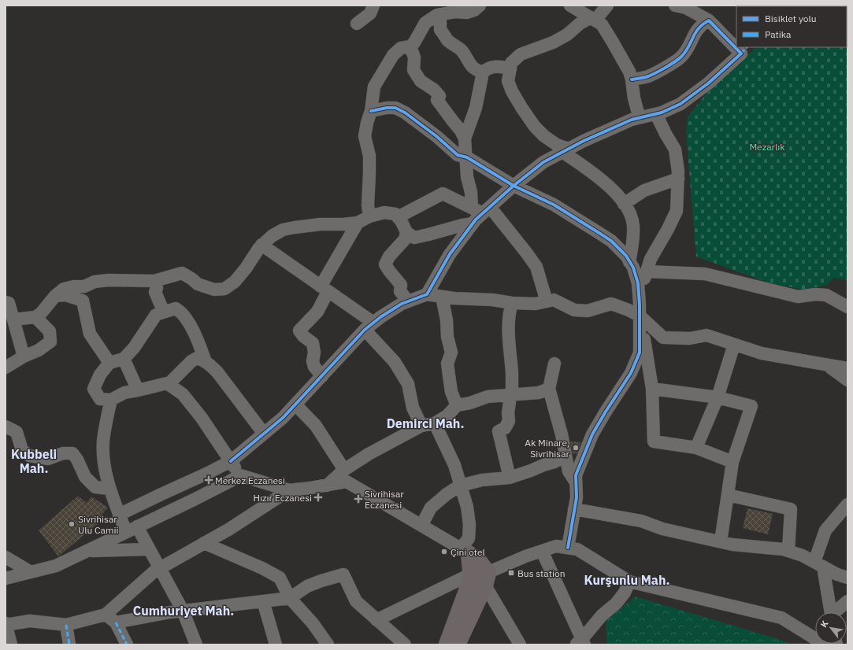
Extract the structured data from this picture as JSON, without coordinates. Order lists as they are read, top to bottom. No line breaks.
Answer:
{"districts":["Demirci Mah.","Kubbeli Mah.","Kurşunlu Mah.","Cumhuriyet Mah."],"parks":["Mezarlık"],"places":{"other":["Ak Minare, Sivrihisar","Sivrihisar Ulu Camii","Çini otel"],"health":["Merkez Eczanesi","Hızır Eczanesi","Sivrihisar Eczanesi"],"transit":["Bus station"]},"legend":["Bisiklet yolu","Patika"],"north":"top left"}
